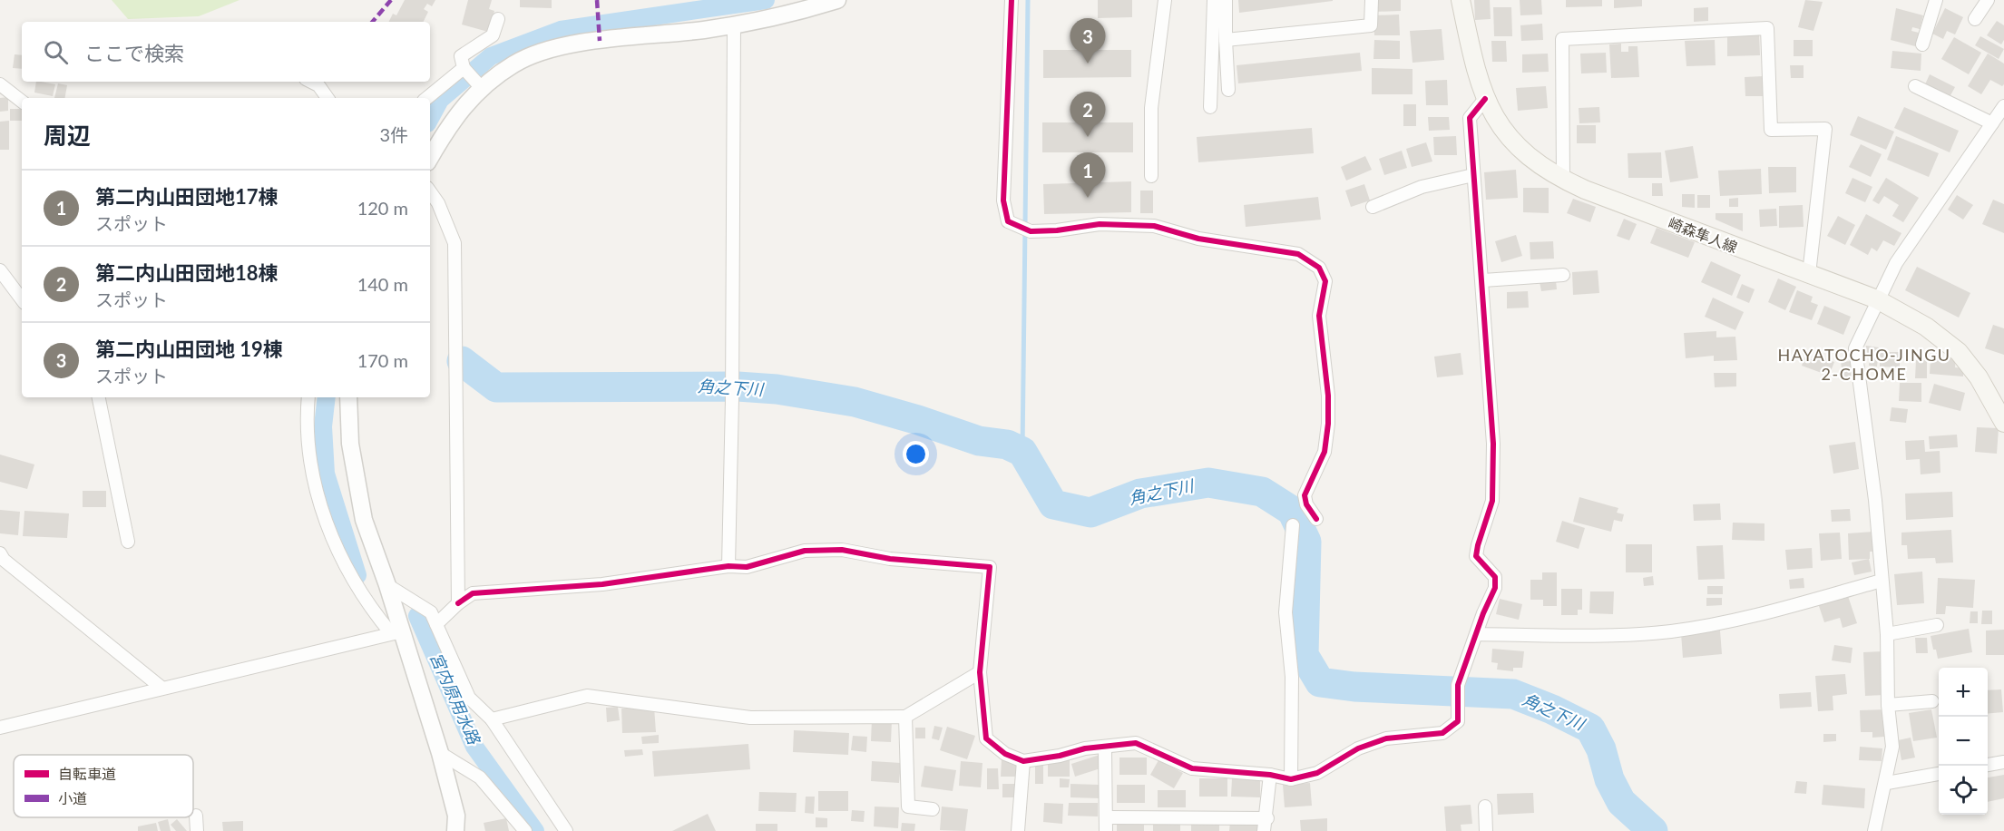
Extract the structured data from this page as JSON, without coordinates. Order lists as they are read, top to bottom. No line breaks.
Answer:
{"streets":{"main road":["崎森隼人線"]},"districts":["HAYATOCHO-JINGU 2-CHOME"],"water":["角之下川","宮内原用水路"],"legend":["自転車道","小道"],"page":{"pins":["3","2","1"],"search":"ここで検索","heading":["周辺","3件"],"list":[{"mark":"1","name":"第二内山田団地17棟","note":"スポット","value":"120 m"},{"mark":"2","name":"第二内山田団地18棟","note":"スポット","value":"140 m"},{"mark":"3","name":"第二内山田団地 19棟","note":"スポット","value":"170 m"}],"map_buttons":["+","−"]}}
